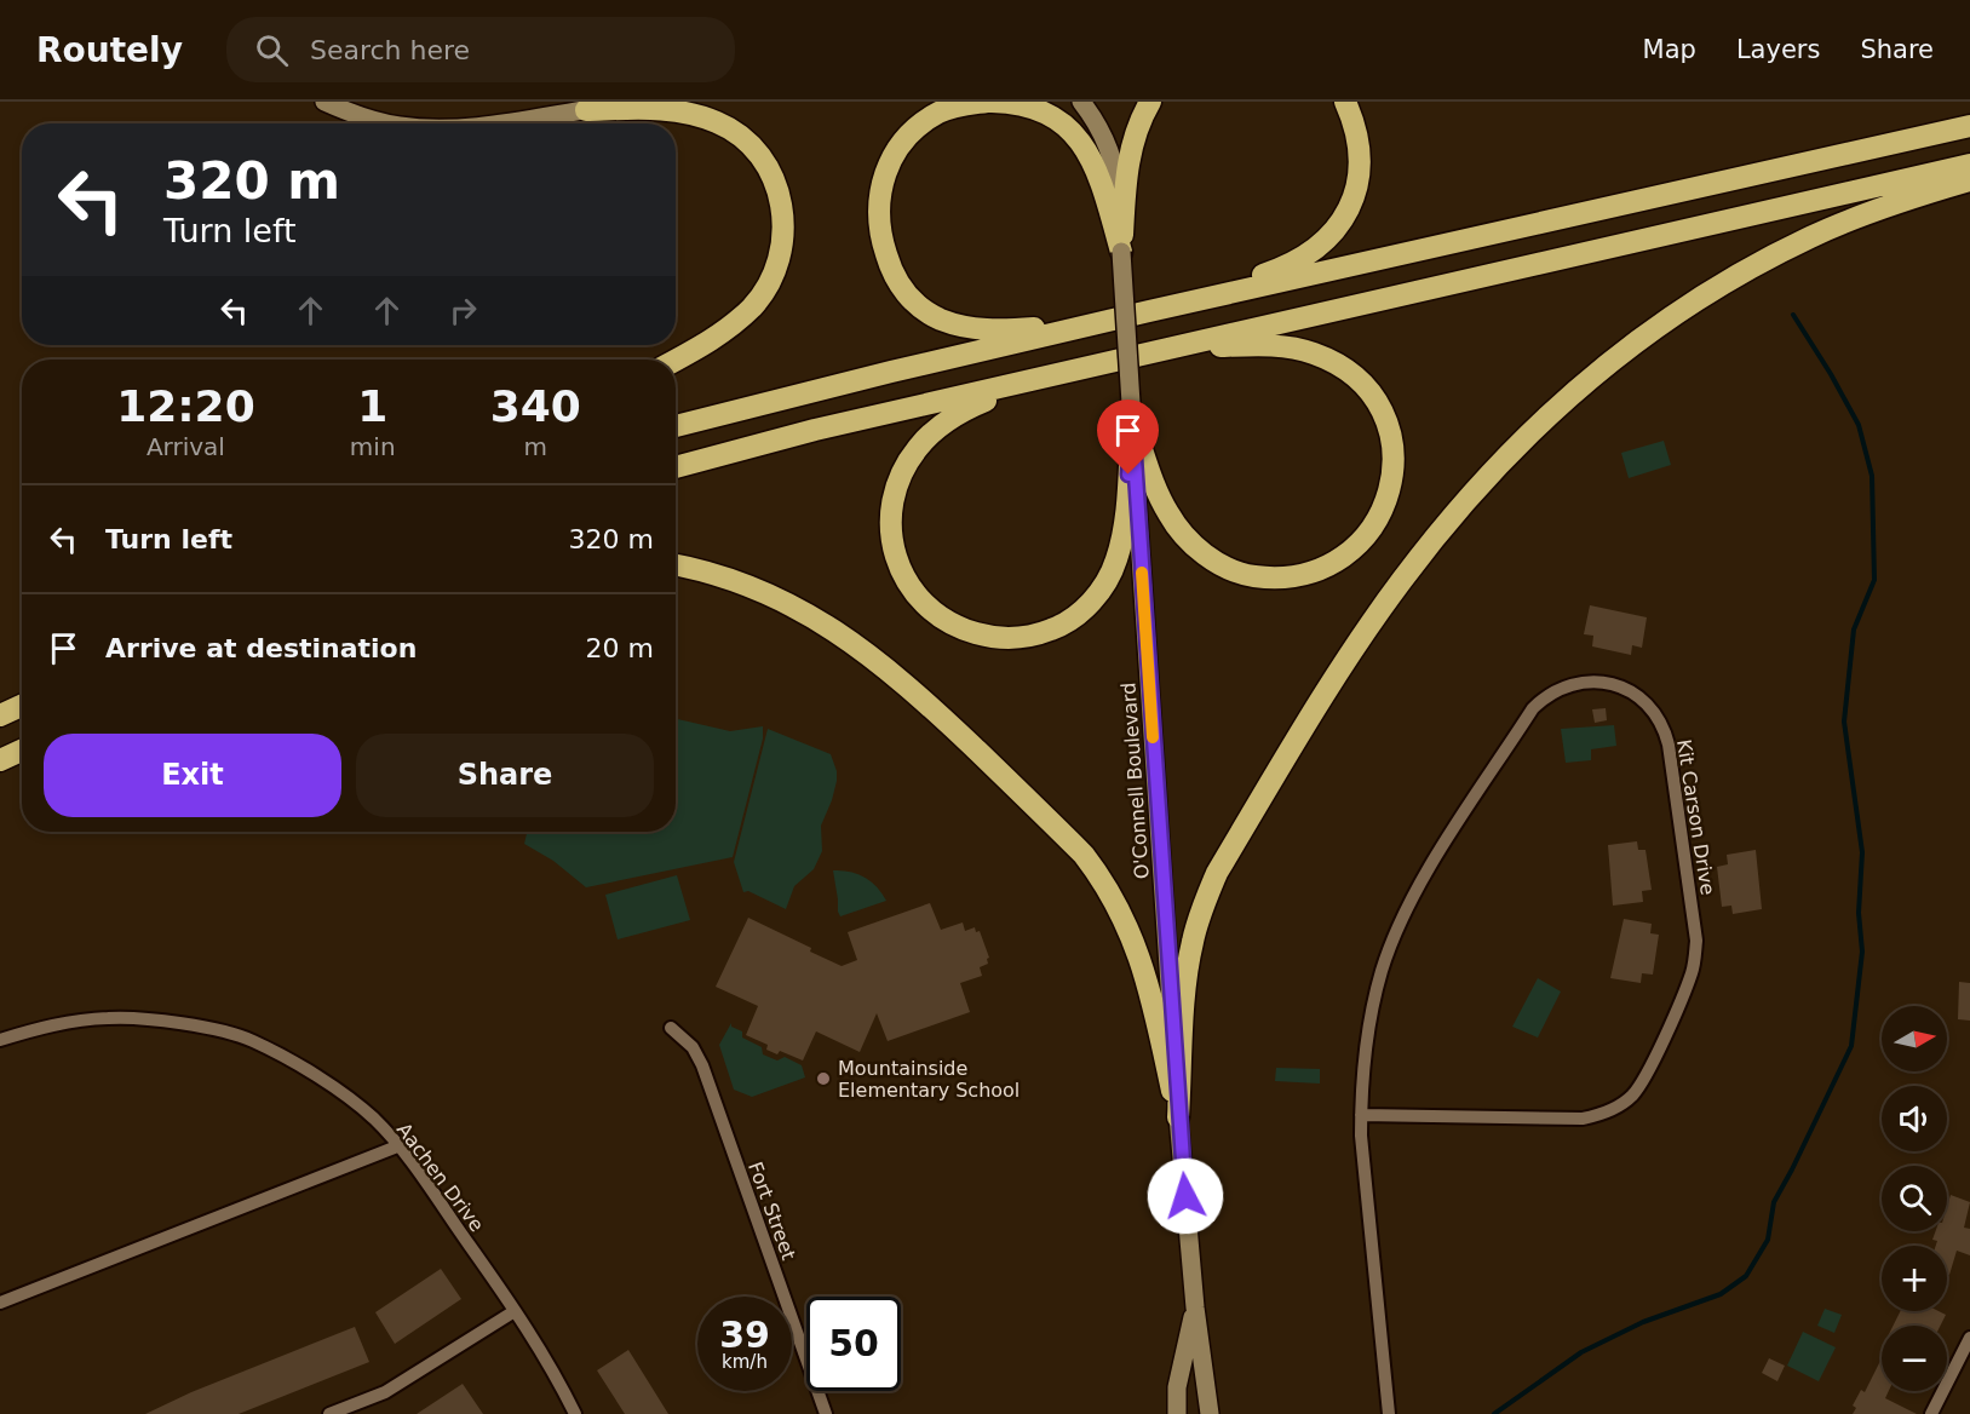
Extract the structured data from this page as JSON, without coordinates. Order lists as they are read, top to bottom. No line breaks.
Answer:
{"streets":{"main road":["O'Connell Boulevard"],"street":["Kit Carson Drive","Aachen Drive","Fort Street"]},"places":["Mountainside Elementary School"],"north":"right","page":{"header":"Routely","search":"Search here","nav":["Map","Layers","Share"],"turn":["320 m","Turn left"],"eta":["12:20","Arrival","1","min","340","m"],"list":[{"name":"Turn left","value":"320 m"},{"name":"Arrive at destination","value":"20 m"}],"buttons":["Exit","Share"],"map_buttons":["+","−"],"speed":"39 km/h","limit":"50"}}
